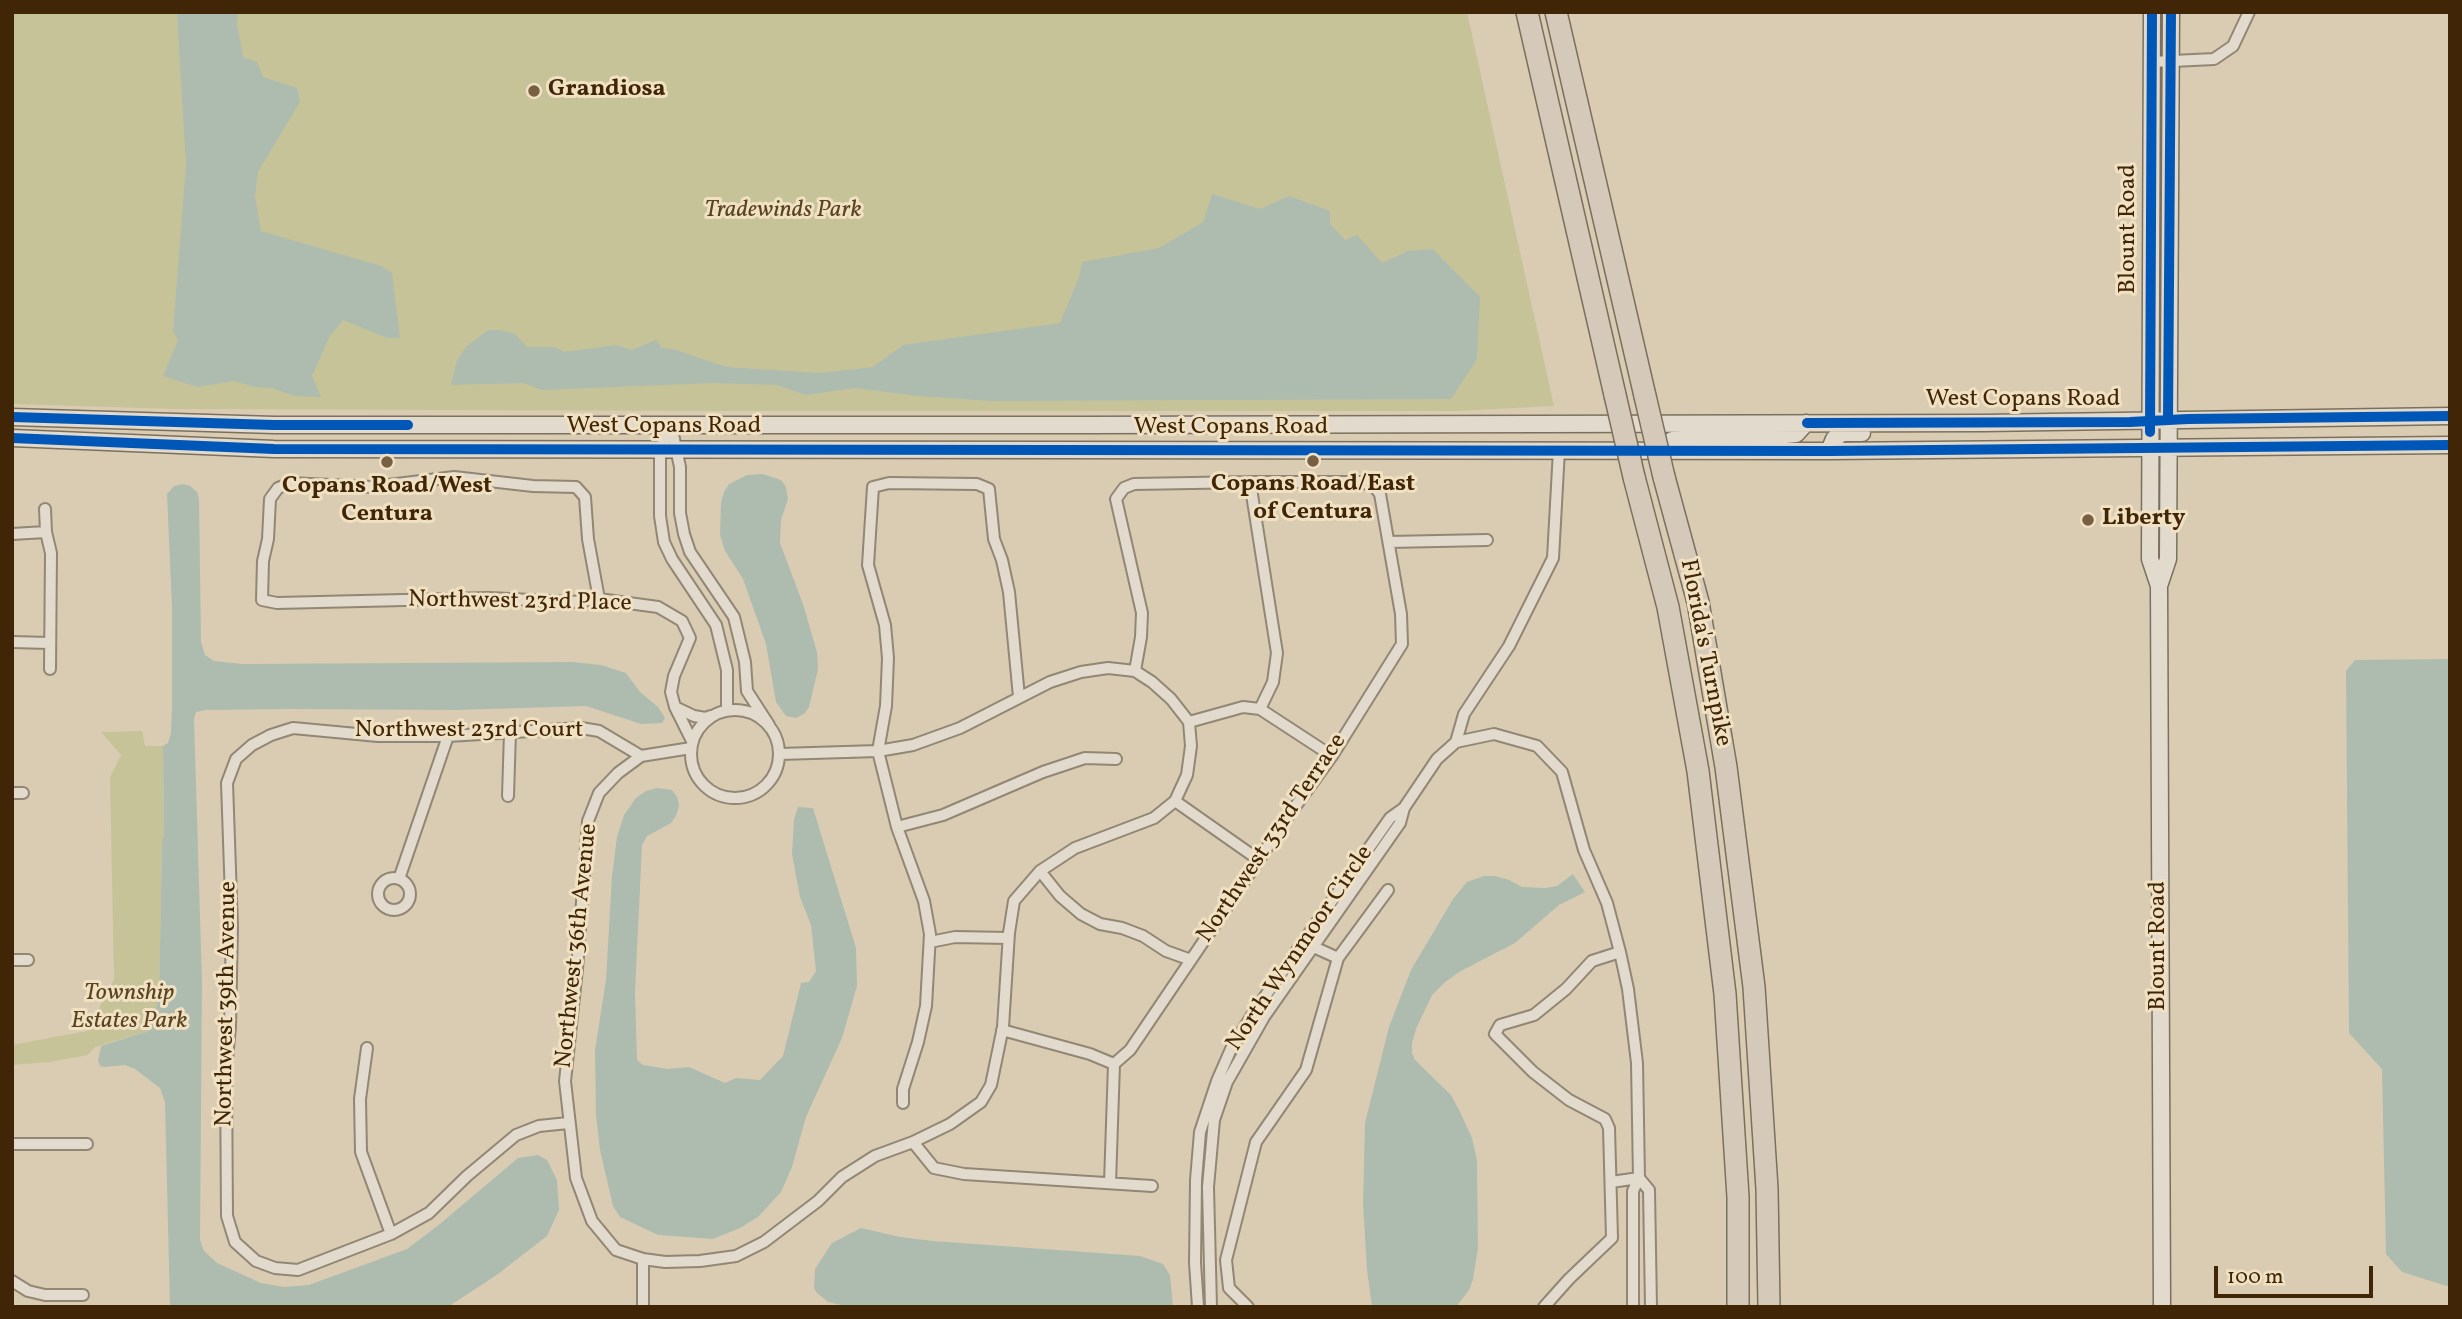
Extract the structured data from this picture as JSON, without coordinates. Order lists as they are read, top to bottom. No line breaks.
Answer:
{"streets":{"highway":["Florida's Turnpike"],"main road":["Blount Road","West Copans Road"],"street":["Northwest 23rd Place","Northwest 23rd Court","Northwest 33rd Terrace","Northwest 36th Avenue","North Wynmoor Circle","Northwest 39th Avenue"]},"crossings":[["Blount Road","West Copans Road"],["Northwest 23rd Place","Northwest 36th Avenue"],["Northwest 23rd Court","Northwest 36th Avenue"],["Northwest 23rd Court","Northwest 39th Avenue"]],"parks":["Tradewinds Park","Township Estates Park"],"places":["Grandiosa","Copans Road/East of Centura","Copans Road/West Centura","Liberty"],"scale_bar":"100 m"}
